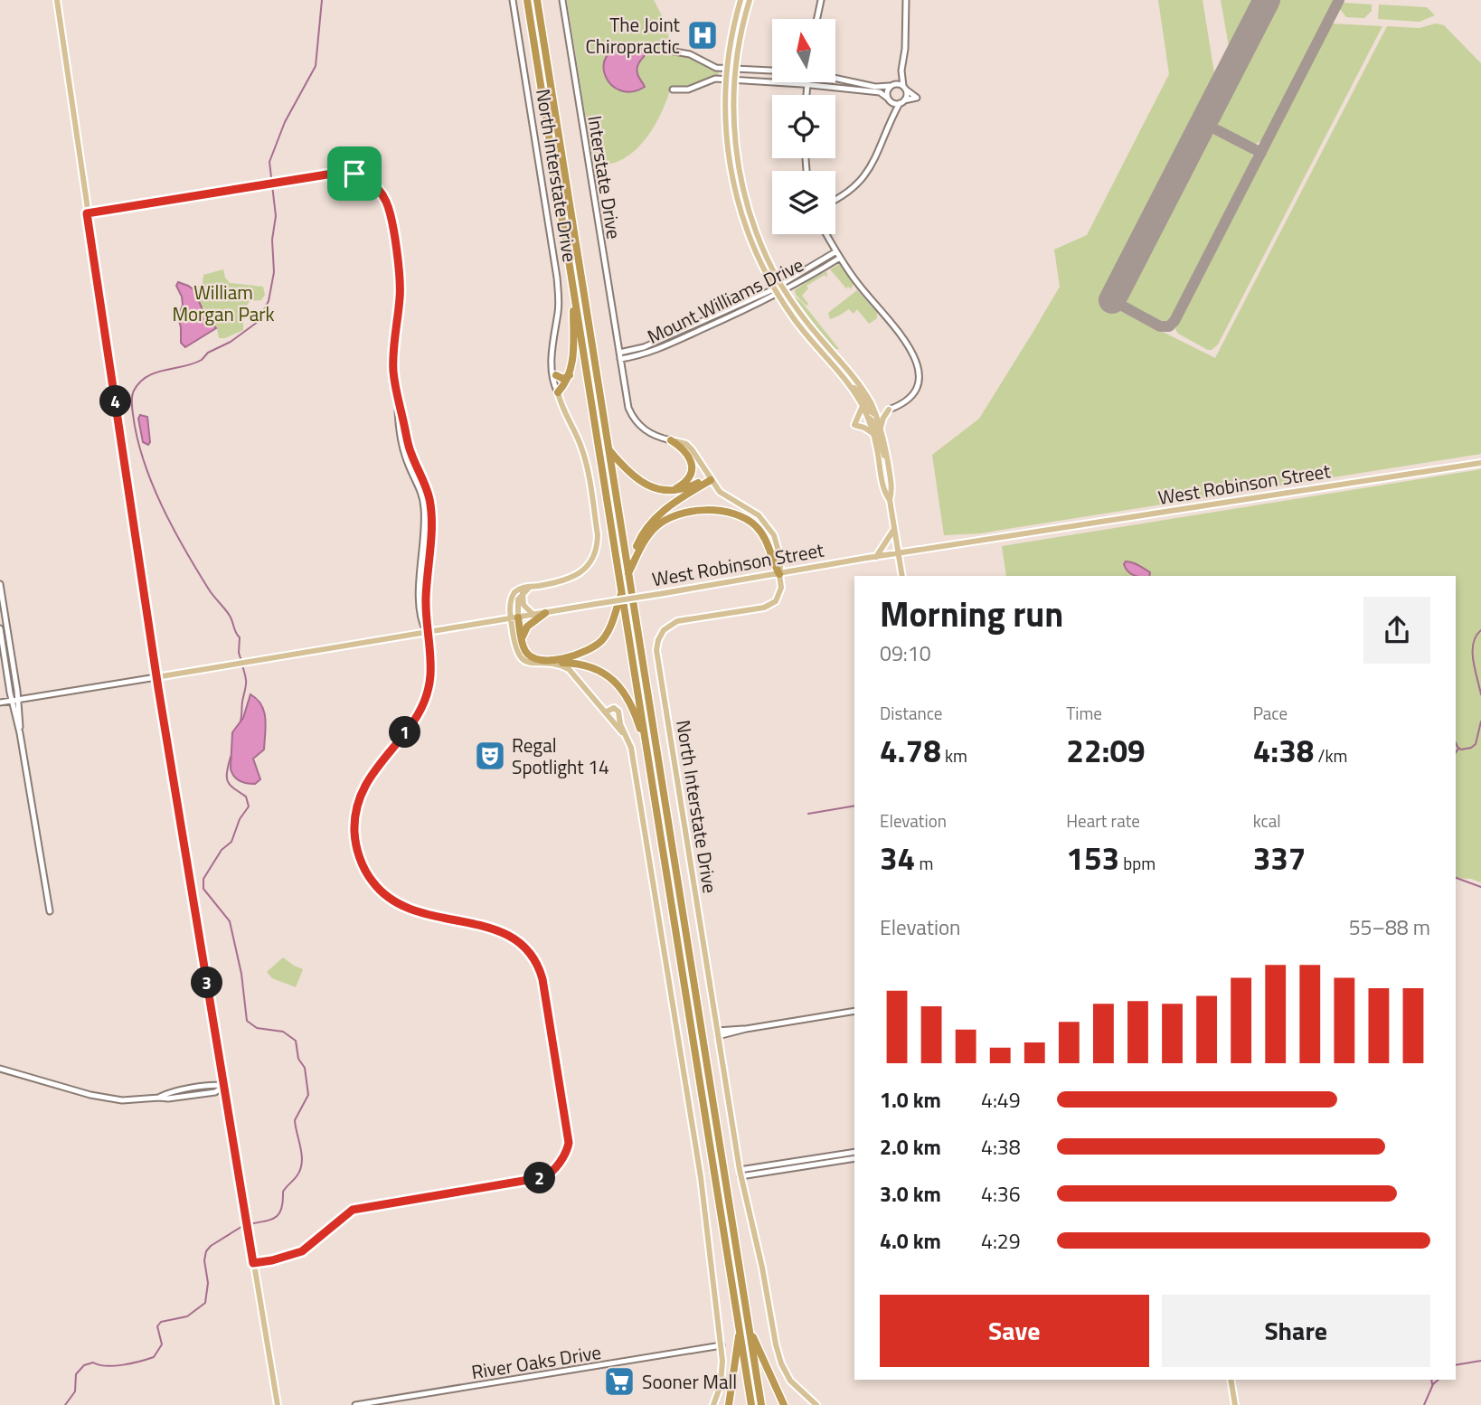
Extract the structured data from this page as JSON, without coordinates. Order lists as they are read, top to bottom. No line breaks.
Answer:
{"streets":{"main road":["North Interstate Drive","West Robinson Street"],"street":["Interstate Drive","Mount Williams Drive","River Oaks Drive"]},"crossings":[["North Interstate Drive","Interstate Drive"],["North Interstate Drive","Mount Williams Drive"],["North Interstate Drive","West Robinson Street"],["Interstate Drive","Mount Williams Drive"]],"parks":["William Morgan Park"],"places":{"hospital":["The Joint Chiropractic"],"theatre":["Regal Spotlight 14"],"supermarket":["Sooner Mall"]},"north":"top","page":{"pins":["4","1","3","2"],"heading":["Morning run","09:10"],"stats":[["Distance","4.78 km"],["Time","22:09"],["Pace","4:38 /km"],["Elevation","34 m"],["Heart rate","153 bpm"],["kcal","337"]],"chart":["Elevation","55–88 m"],"list":[{"name":"1.0 km","note":"4:49"},{"name":"2.0 km","note":"4:38"},{"name":"3.0 km","note":"4:36"},{"name":"4.0 km","note":"4:29"}],"buttons":["Save","Share"]}}
